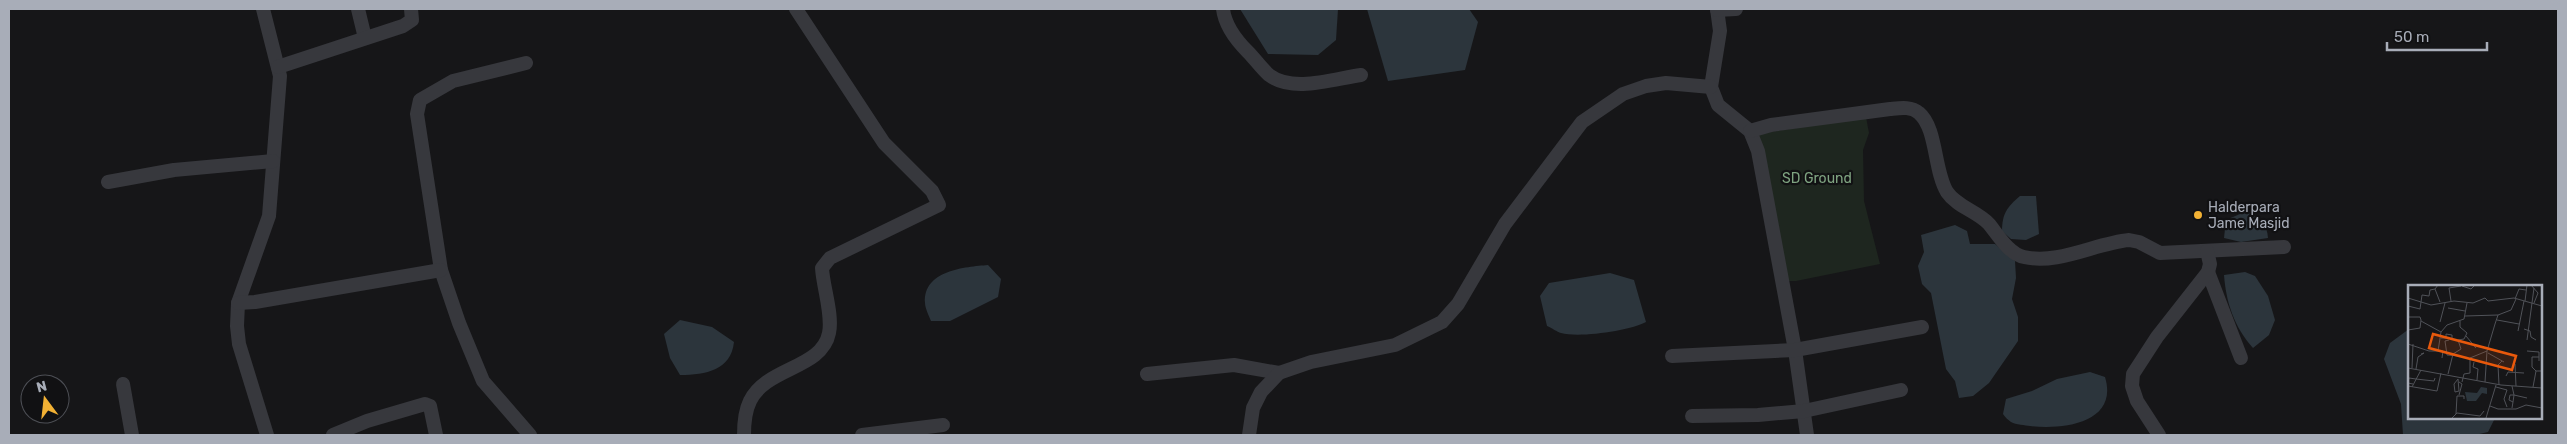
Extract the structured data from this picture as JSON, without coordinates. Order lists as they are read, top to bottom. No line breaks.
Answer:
{"parks":["SD Ground"],"places":["Halderpara Jame Masjid"],"scale_bar":"50 m","north":"top"}
